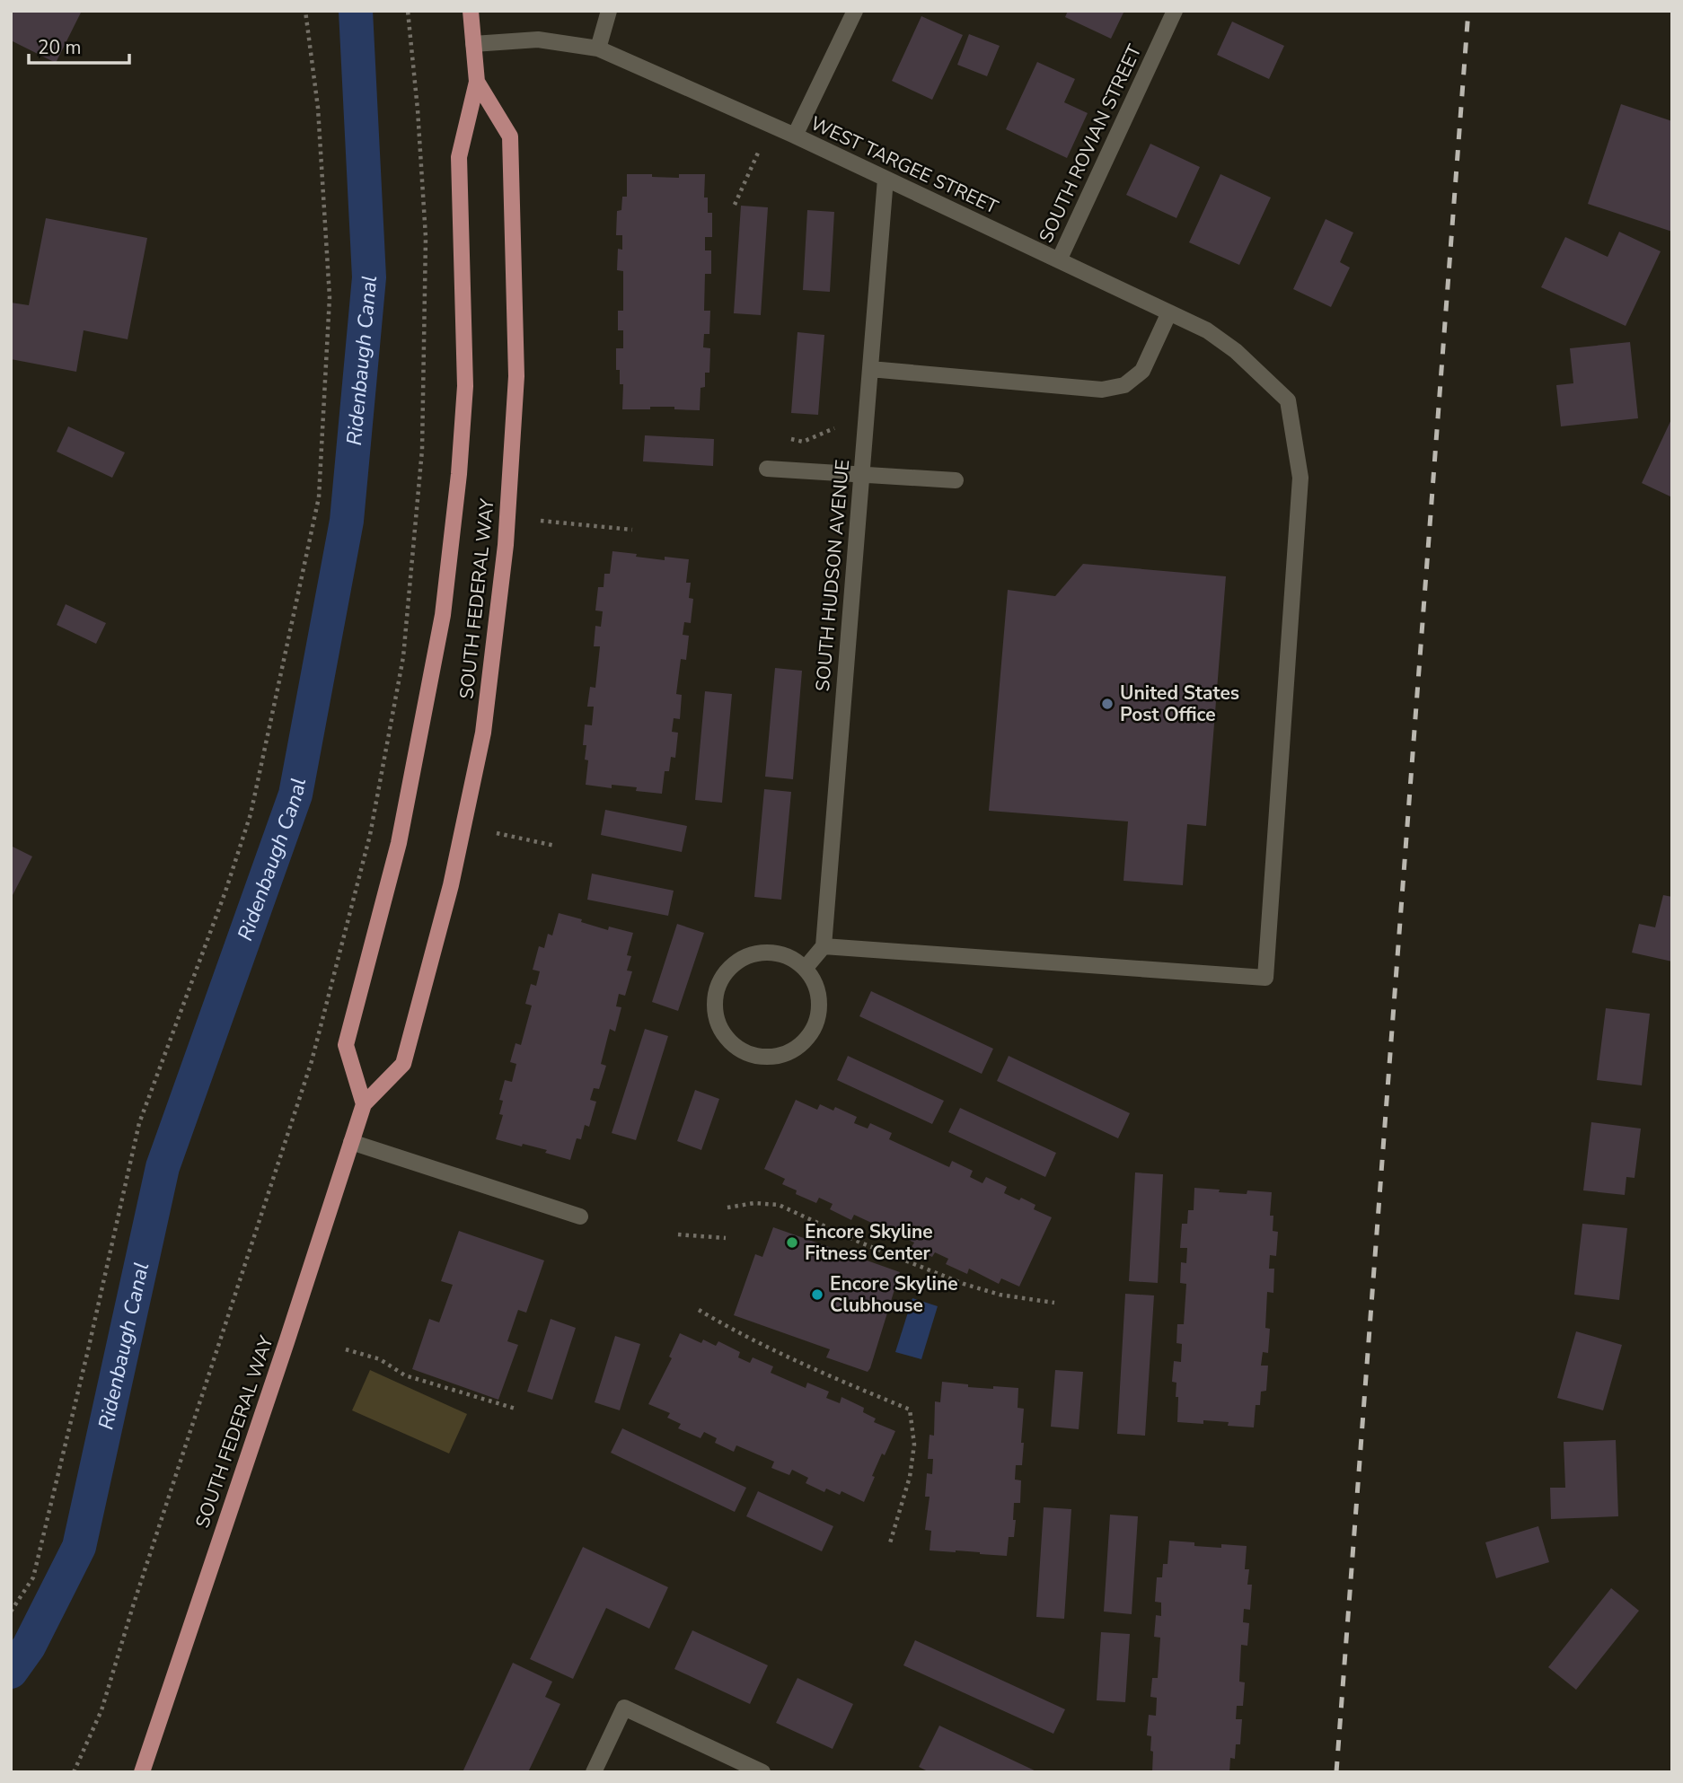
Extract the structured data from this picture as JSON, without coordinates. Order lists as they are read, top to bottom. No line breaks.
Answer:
{"streets":{"main road":["SOUTH FEDERAL WAY"],"street":["SOUTH ROVIAN STREET","WEST TARGEE STREET","SOUTH HUDSON AVENUE"]},"crossings":[["SOUTH ROVIAN STREET","WEST TARGEE STREET"],["WEST TARGEE STREET","SOUTH HUDSON AVENUE"],["WEST TARGEE STREET","SOUTH FEDERAL WAY"]],"water":["Ridenbaugh Canal"],"places":["United States Post Office","Encore Skyline Fitness Center","Encore Skyline Clubhouse"],"scale_bar":"20 m"}
